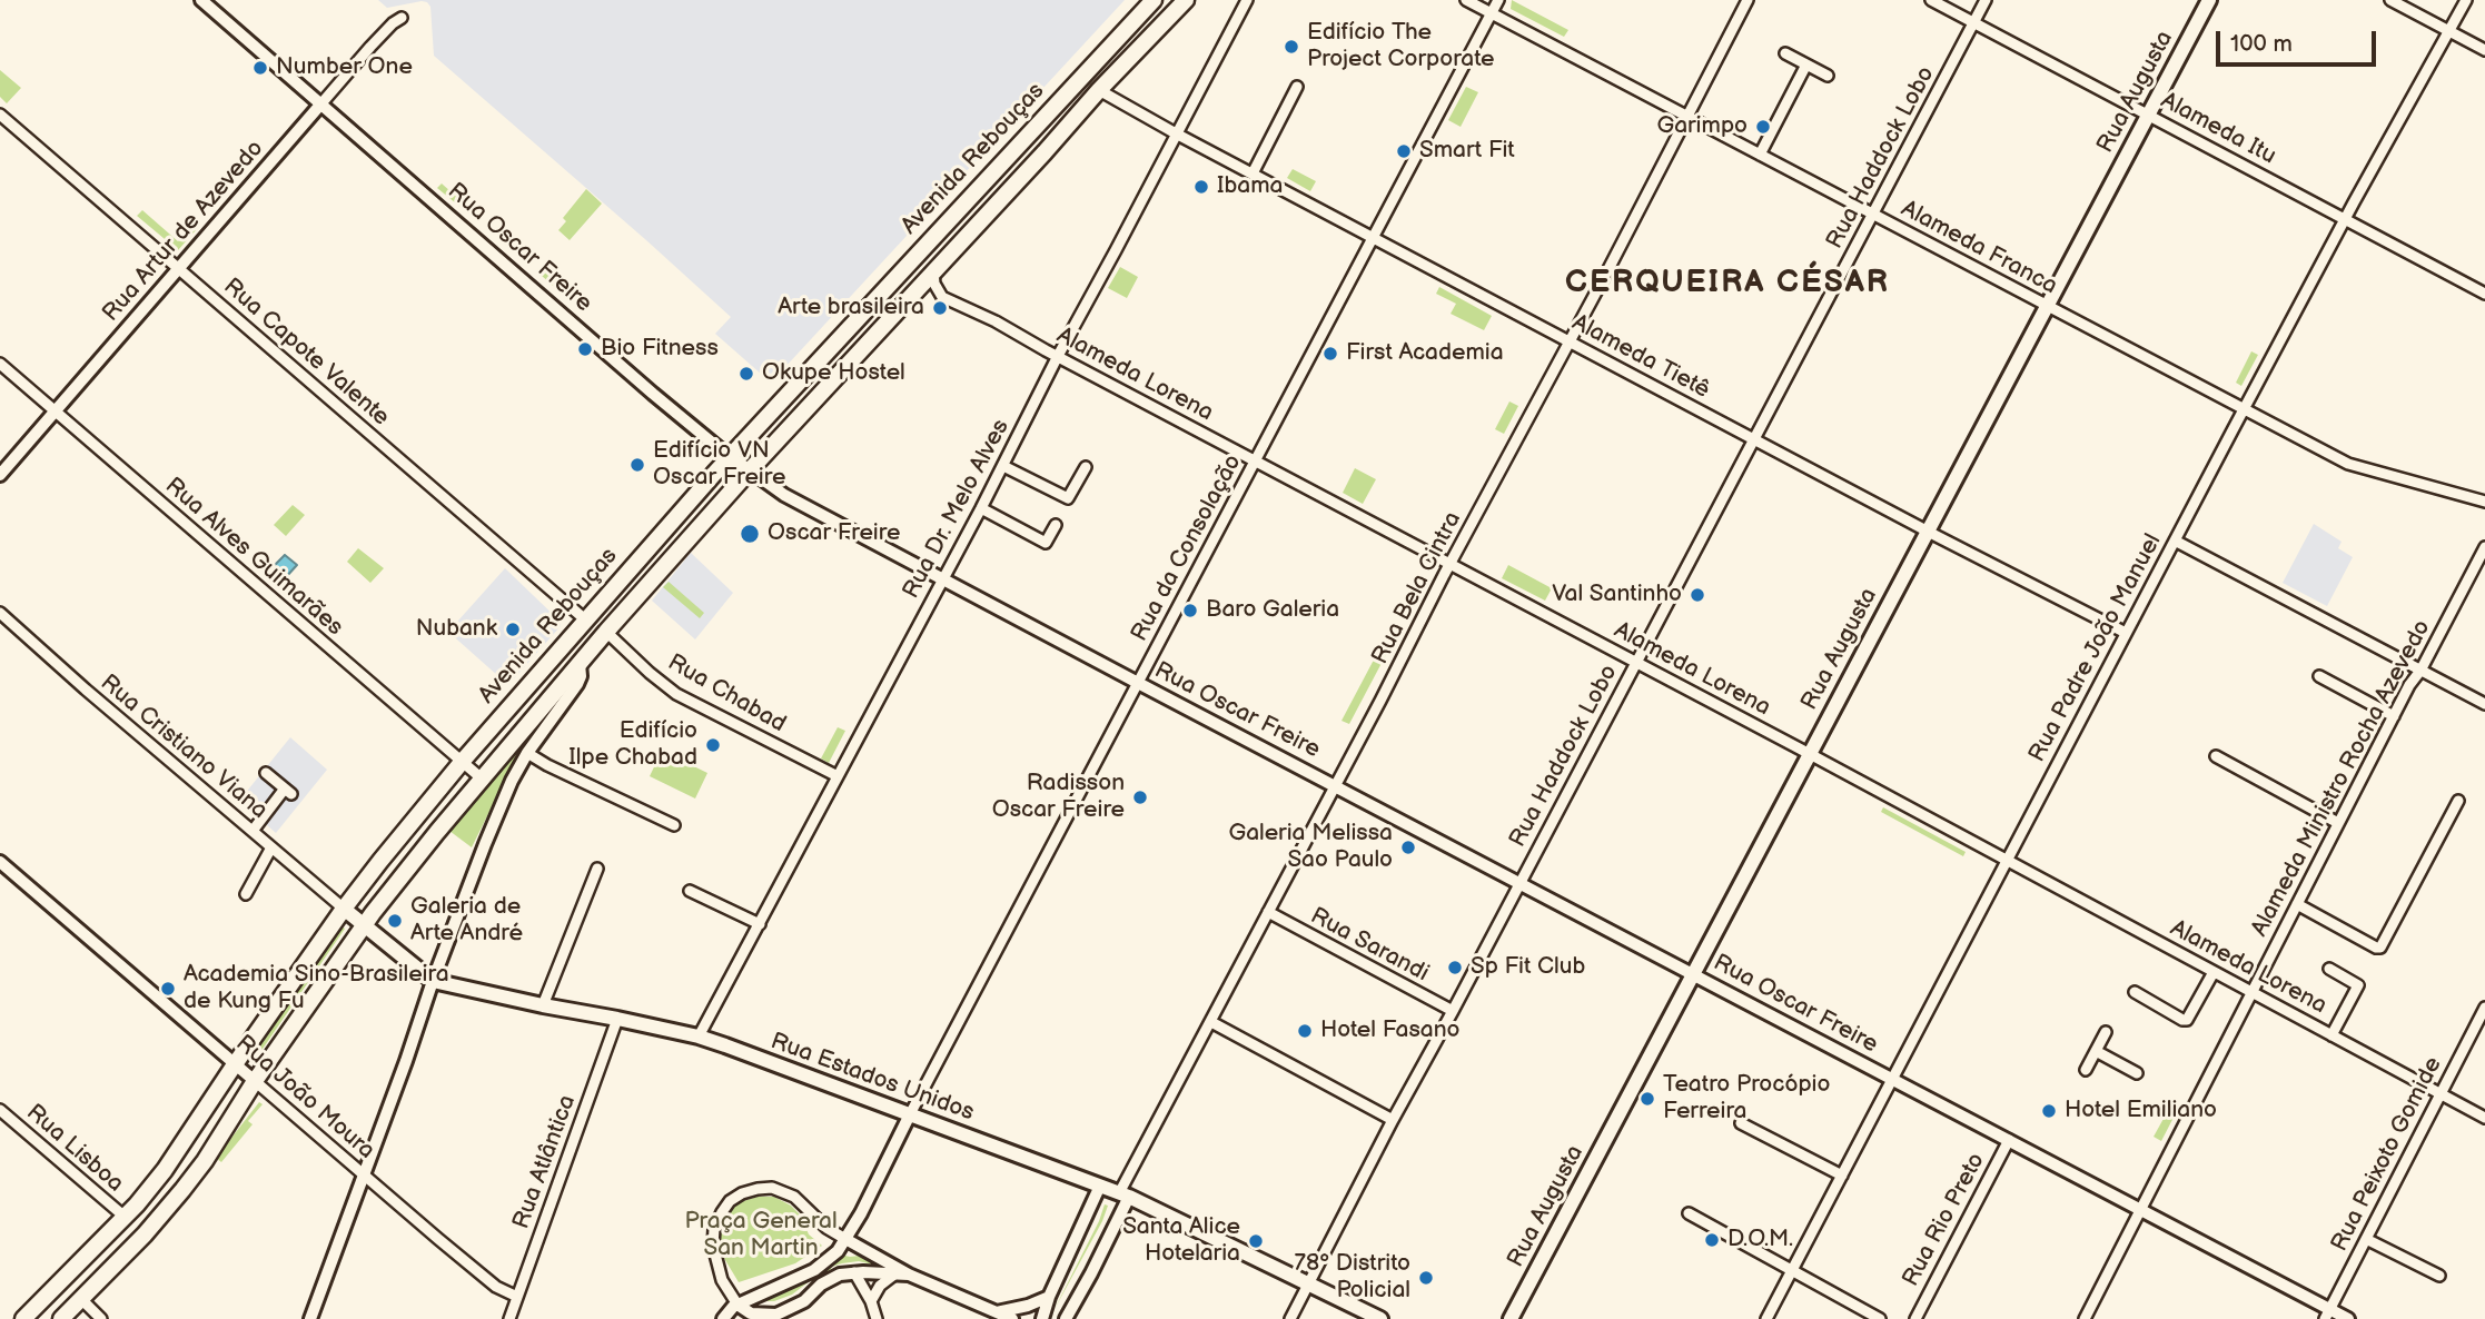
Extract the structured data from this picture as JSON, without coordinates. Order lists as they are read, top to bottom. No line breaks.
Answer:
{"streets":{"main road":["Rua Augusta","Avenida Rebouças","Rua Estados Unidos"],"street":["Alameda Itu","Rua Haddock Lobo","Rua Artur de Azevedo","Rua Oscar Freire","Alameda Franca","Rua Capote Valente","Alameda Tietê","Alameda Lorena","Rua Dr. Melo Alves","Rua da Consolação","Rua Alves Guimarães","Rua Bela Cintra","Rua Padre João Manuel","Rua Chabad","Rua Cristiano Viana","Alameda Ministro Rocha Azevedo","Rua Sarandi","Rua João Moura","Rua Lisboa","Rua Peixoto Gomide","Rua Atlântica","Rua Rio Preto"]},"crossings":[["Rua Augusta","Alameda Itu"],["Rua Augusta","Rua Oscar Freire"],["Rua Augusta","Alameda Franca"],["Rua Augusta","Alameda Tietê"],["Rua Augusta","Alameda Lorena"],["Alameda Itu","Rua Haddock Lobo"],["Alameda Itu","Rua Padre João Manuel"],["Rua Haddock Lobo","Rua Oscar Freire"],["Rua Haddock Lobo","Alameda Franca"],["Rua Haddock Lobo","Alameda Tietê"],["Rua Haddock Lobo","Alameda Lorena"],["Rua Haddock Lobo","Rua Sarandi"],["Rua Haddock Lobo","Rua Estados Unidos"],["Avenida Rebouças","Rua Oscar Freire"],["Avenida Rebouças","Rua Capote Valente"],["Avenida Rebouças","Alameda Tietê"],["Avenida Rebouças","Alameda Lorena"],["Avenida Rebouças","Rua Alves Guimarães"],["Avenida Rebouças","Rua Chabad"],["Avenida Rebouças","Rua Cristiano Viana"],["Avenida Rebouças","Rua Estados Unidos"],["Avenida Rebouças","Rua João Moura"],["Avenida Rebouças","Rua Lisboa"],["Rua Artur de Azevedo","Rua Oscar Freire"],["Rua Artur de Azevedo","Rua Capote Valente"],["Rua Artur de Azevedo","Rua Alves Guimarães"],["Rua Oscar Freire","Rua Dr. Melo Alves"],["Rua Oscar Freire","Rua da Consolação"],["Rua Oscar Freire","Rua Bela Cintra"],["Rua Oscar Freire","Rua Padre João Manuel"],["Rua Oscar Freire","Alameda Ministro Rocha Azevedo"],["Rua Oscar Freire","Rua Peixoto Gomide"],["Rua Oscar Freire","Rua Rio Preto"],["Alameda Franca","Rua da Consolação"],["Alameda Franca","Rua Bela Cintra"],["Alameda Franca","Rua Padre João Manuel"],["Alameda Tietê","Rua Dr. Melo Alves"],["Alameda Tietê","Rua da Consolação"],["Alameda Tietê","Rua Bela Cintra"],["Alameda Tietê","Rua Padre João Manuel"],["Alameda Lorena","Rua Dr. Melo Alves"],["Alameda Lorena","Rua da Consolação"],["Alameda Lorena","Rua Bela Cintra"],["Alameda Lorena","Rua Padre João Manuel"],["Alameda Lorena","Alameda Ministro Rocha Azevedo"],["Alameda Lorena","Rua Peixoto Gomide"],["Rua Dr. Melo Alves","Rua Chabad"],["Rua Dr. Melo Alves","Rua Estados Unidos"],["Rua da Consolação","Rua Estados Unidos"],["Rua Bela Cintra","Rua Sarandi"],["Rua Bela Cintra","Rua Estados Unidos"],["Rua Cristiano Viana","Rua Estados Unidos"],["Rua Estados Unidos","Rua Atlântica"],["Rua João Moura","Rua Atlântica"]],"districts":["CERQUEIRA CÉSAR"],"parks":["Praça General San Martin"],"places":["Edifício The Project Corporate","Number One","Garimpo","Smart Fit","Ibama","Arte brasileira","Bio Fitness","First Academia","Okupe Hostel","Edifício VN Oscar Freire","Oscar Freire","Val Santinho","Baro Galeria","Nubank","Edifício Ilpe Chabad","Radisson Oscar Freire","Galeria Melissa Sao Paulo","Galeria de Arte André","Sp Fit Club","Academia Sino-Brasileira de Kung Fu","Hotel Fasano","Teatro Procópio Ferreira","Hotel Emiliano","D.O.M.","Santa Alice Hotelaria","78º Distrito Policial"],"scale_bar":"100 m"}
